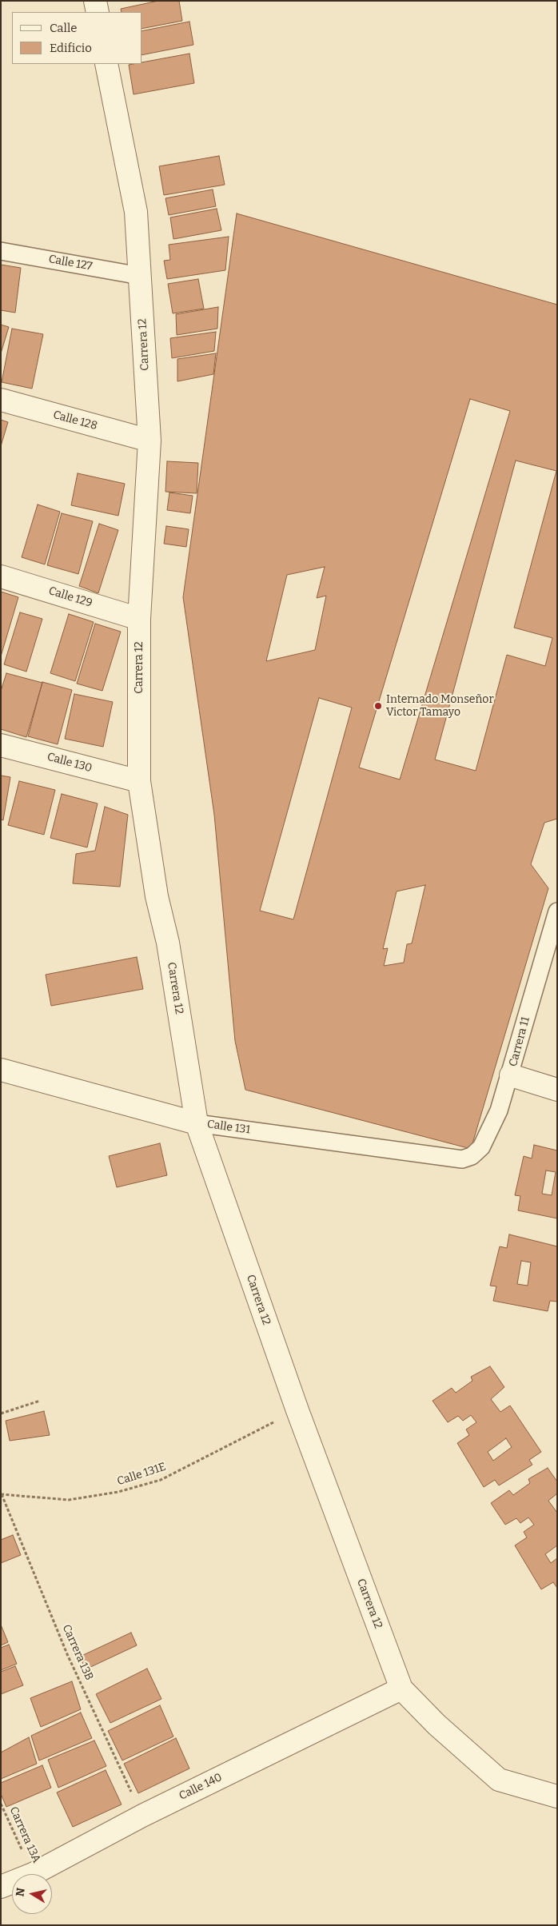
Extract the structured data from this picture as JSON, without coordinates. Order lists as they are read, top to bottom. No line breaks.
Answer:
{"streets":{"street":["Carrera 12","Calle 128","Calle 129","Calle 130","Calle 131","Calle 140"],"lane":["Calle 127","Carrera 11"],"path":["Calle 131E","Carrera 13B","Carrera 13A"]},"crossings":[["Calle 127","Carrera 12"],["Carrera 12","Calle 128"],["Carrera 12","Calle 129"],["Carrera 12","Calle 130"],["Carrera 12","Calle 131"],["Carrera 12","Calle 131E"],["Carrera 12","Calle 140"],["Carrera 11","Calle 131"],["Calle 131E","Carrera 13B"],["Carrera 13B","Calle 140"],["Calle 140","Carrera 13A"]],"places":["Internado Monseñor Victor Tamayo"],"legend":["Calle","Edificio"],"north":"left"}
